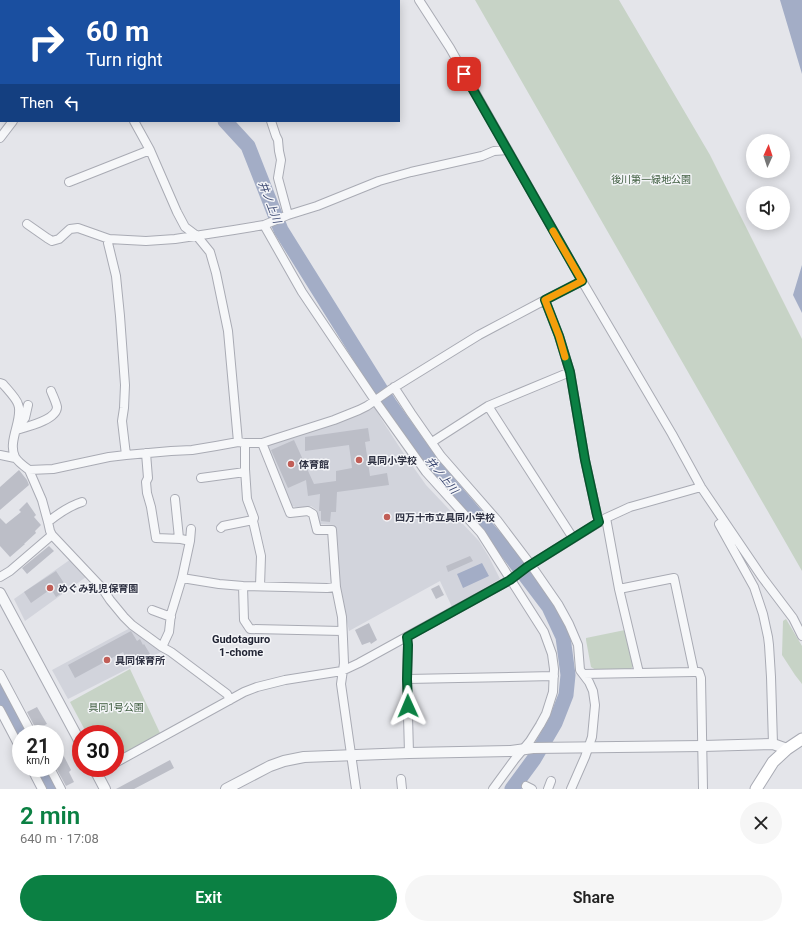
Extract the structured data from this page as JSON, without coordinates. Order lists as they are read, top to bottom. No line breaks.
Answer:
{"districts":["Gudotaguro 1-chome"],"water":["井ノ上川"],"parks":["後川第一緑地公園","具同1号公園"],"places":["具同小学校","体育館","四万十市立具同小学校","めぐみ乳児保育園","具同保育所"],"north":"top","page":{"turn":["60 m","Turn right"],"then":"Then","speed":"21 km/h","limit":"30","heading":["2 min","640 m · 17:08"],"buttons":["Exit","Share"]}}
